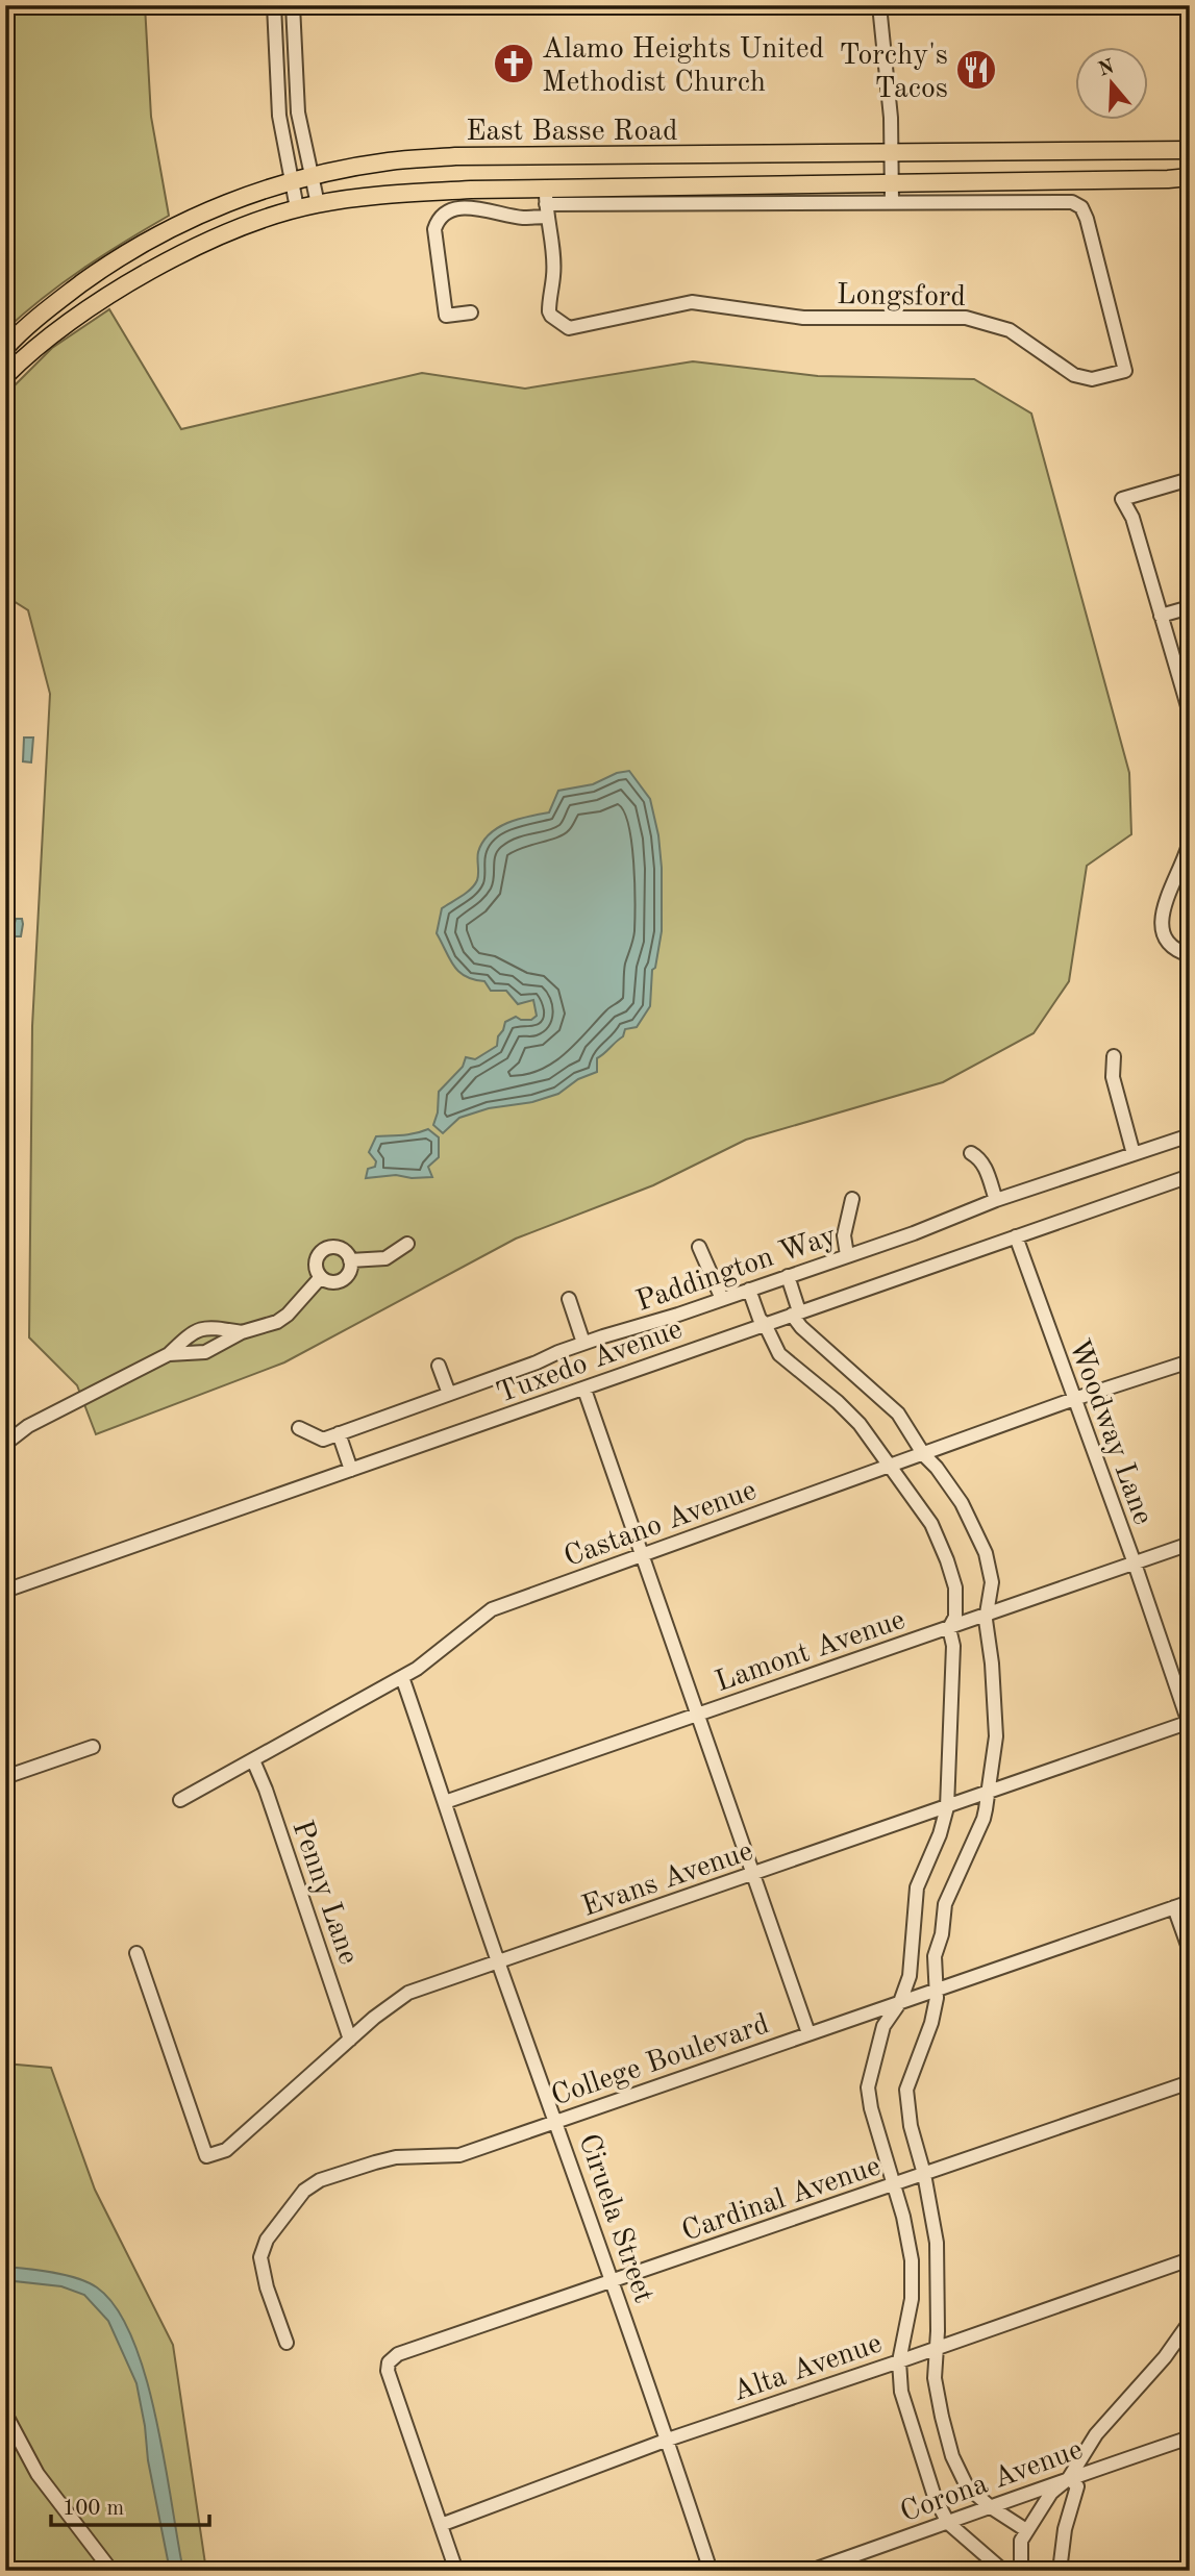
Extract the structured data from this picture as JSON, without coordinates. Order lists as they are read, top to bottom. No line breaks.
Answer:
{"streets":{"main road":["East Basse Road"],"street":["Longsford","Paddington Way","Tuxedo Avenue","Woodway Lane","Castano Avenue","Lamont Avenue","Evans Avenue","Penny Lane","College Boulevard","Cardinal Avenue","Ciruela Street","Alta Avenue","Corona Avenue"]},"crossings":[["East Basse Road","Longsford"],["Tuxedo Avenue","Woodway Lane"],["Woodway Lane","Castano Avenue"],["Woodway Lane","Lamont Avenue"],["Woodway Lane","Evans Avenue"],["Castano Avenue","Penny Lane"],["Castano Avenue","Ciruela Street"],["Lamont Avenue","Ciruela Street"],["Evans Avenue","Penny Lane"],["Evans Avenue","Ciruela Street"],["College Boulevard","Ciruela Street"],["Cardinal Avenue","Ciruela Street"],["Cardinal Avenue","Alta Avenue"],["Ciruela Street","Alta Avenue"]],"places":{"church":["Alamo Heights United Methodist Church"],"restaurant":["Torchy's Tacos"]},"scale_bar":"100 m","north":"top"}
